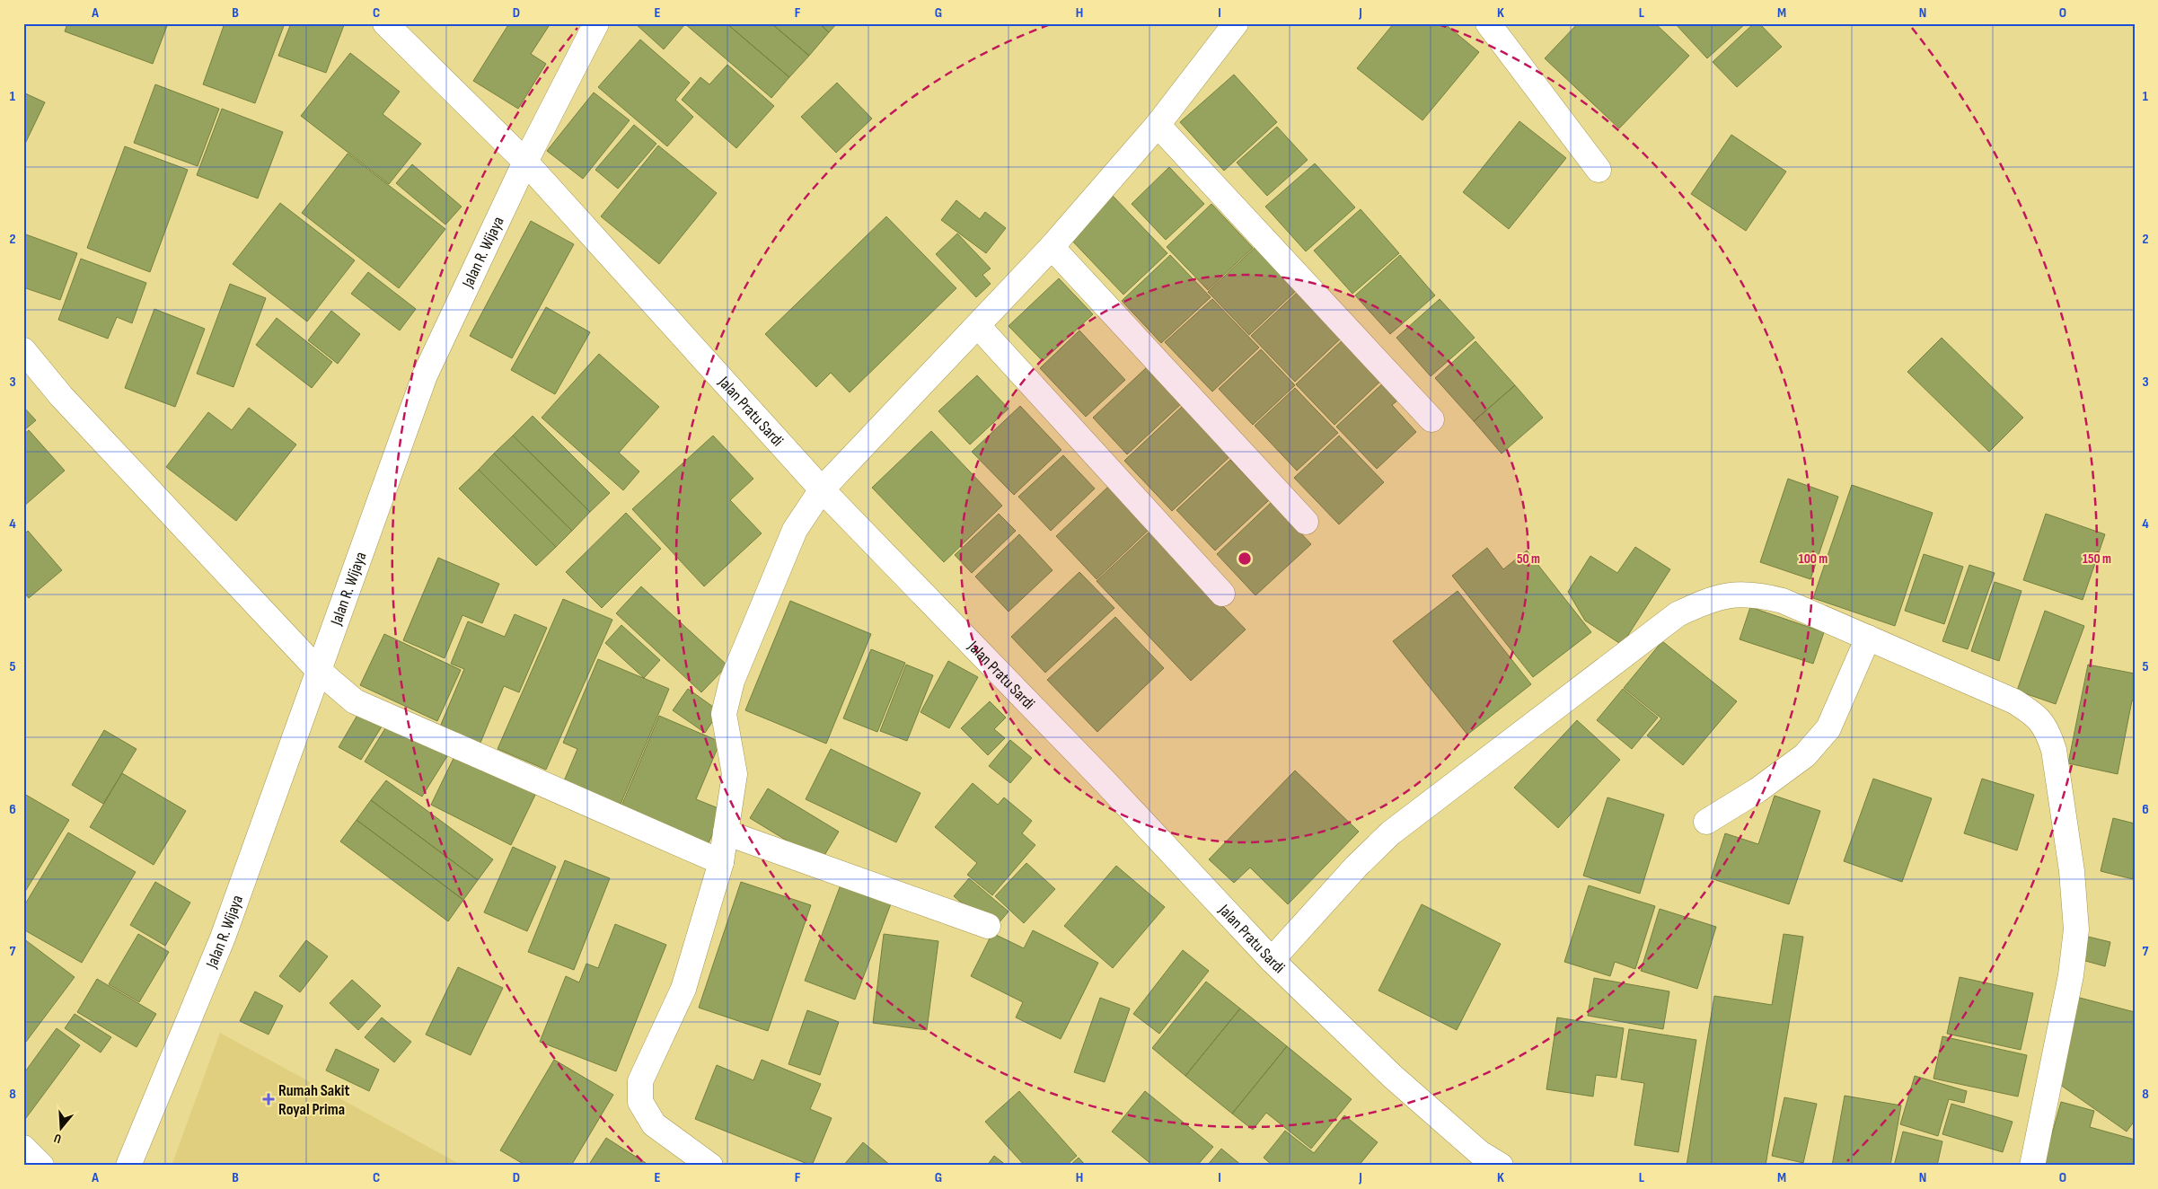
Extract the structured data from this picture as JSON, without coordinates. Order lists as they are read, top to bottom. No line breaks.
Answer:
{"streets":{"street":["Jalan R. Wijaya","Jalan Pratu Sardi"]},"crossings":[["Jalan R. Wijaya","Jalan Pratu Sardi"]],"places":{"health":["Rumah Sakit Royal Prima"]},"north":"bottom","grid":{"columns":["A","B","C","D","E","F","G","H","I","J","K","L","M","N","O"],"rows":["1","2","3","4","5","6","7","8"]},"rings":["50 m","100 m","150 m"]}
